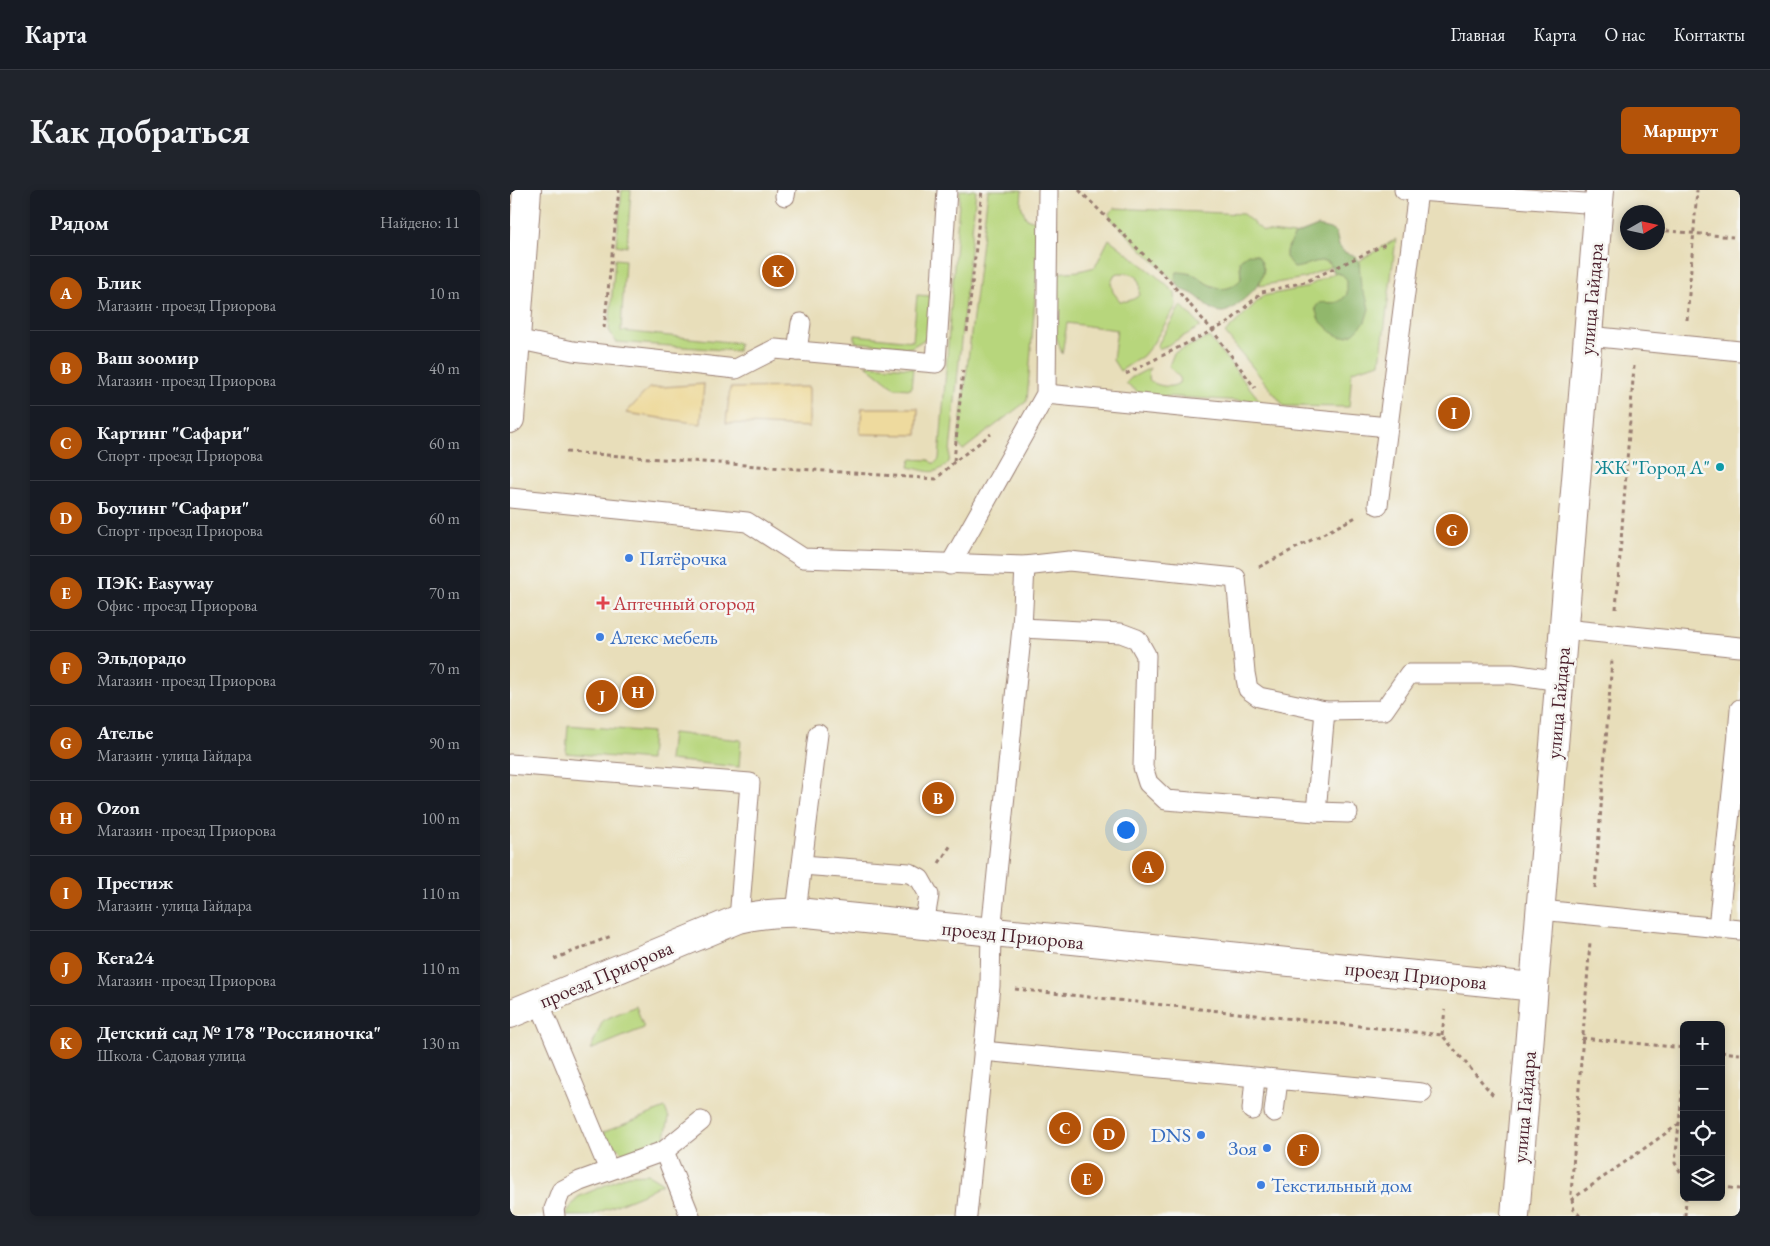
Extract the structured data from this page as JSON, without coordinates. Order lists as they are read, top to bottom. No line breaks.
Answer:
{"streets":{"street":["улица Гайдара","проезд Приорова"]},"crossings":[["улица Гайдара","проезд Приорова"]],"places":{"other":["ЖК \"Город А\"","Пятёрочка","Алекс мебель","DNS","Зоя","Текстильный дом"],"health":["Аптечный огород"]},"north":"right","page":{"header":"Карта","nav":["Главная","Карта","О нас","Контакты"],"buttons":"Маршрут","title":"Как добраться","heading":["Рядом","Найдено: 11"],"pins":["K","I","G","H","J","B","A","C","D","F","E"],"list":[{"mark":"A","name":"Блик","note":"Магазин · проезд Приорова","value":"10 m"},{"mark":"B","name":"Ваш зоомир","note":"Магазин · проезд Приорова","value":"40 m"},{"mark":"C","name":"Картинг \"Сафари\"","note":"Спорт · проезд Приорова","value":"60 m"},{"mark":"D","name":"Боулинг \"Сафари\"","note":"Спорт · проезд Приорова","value":"60 m"},{"mark":"E","name":"ПЭК: Easyway","note":"Офис · проезд Приорова","value":"70 m"},{"mark":"F","name":"Эльдорадо","note":"Магазин · проезд Приорова","value":"70 m"},{"mark":"G","name":"Ателье","note":"Магазин · улица Гайдара","value":"90 m"},{"mark":"H","name":"Ozon","note":"Магазин · проезд Приорова","value":"100 m"},{"mark":"I","name":"Престиж","note":"Магазин · улица Гайдара","value":"110 m"},{"mark":"J","name":"Кега24","note":"Магазин · проезд Приорова","value":"110 m"},{"mark":"K","name":"Детский сад № 178 \"Россияночка\"","note":"Школа · Садовая улица","value":"130 m"}],"map_buttons":["+","−"]}}
